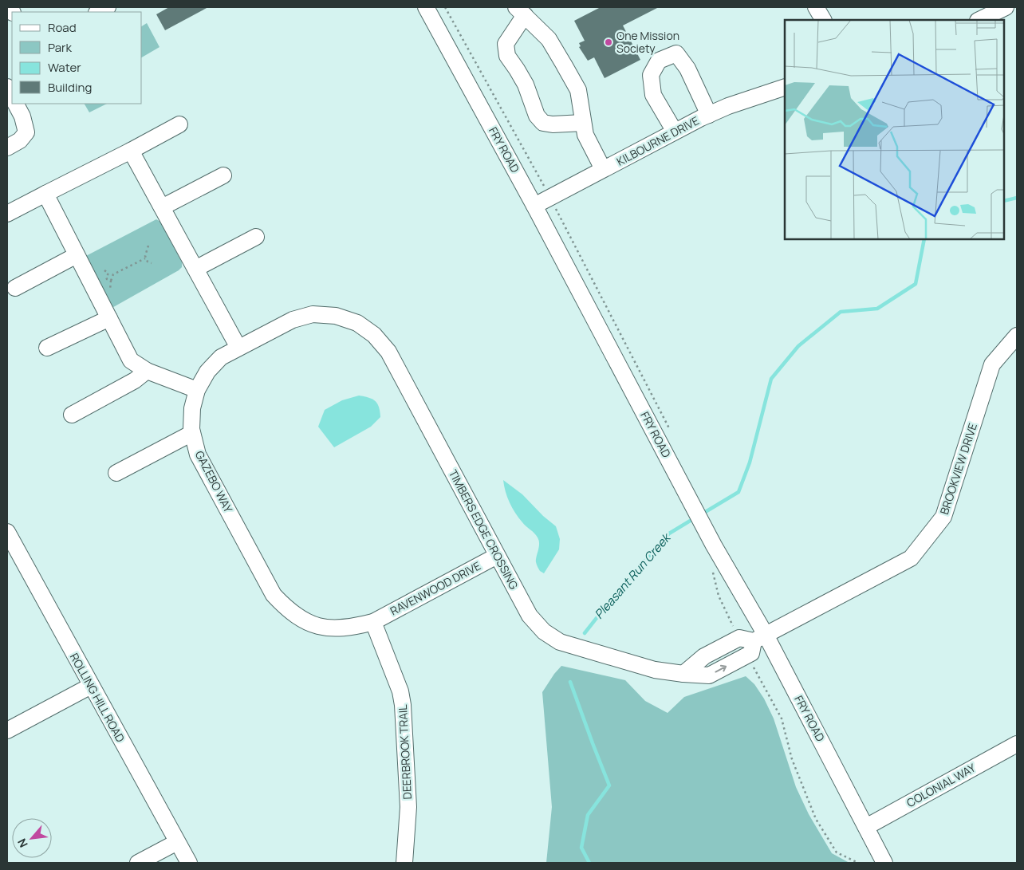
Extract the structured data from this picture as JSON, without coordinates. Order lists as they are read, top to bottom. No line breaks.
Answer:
{"streets":{"street":["KILBOURNE DRIVE","FRY ROAD","BROOKVIEW DRIVE","GAZEBO WAY","TIMBERS EDGE CROSSING","RAVENWOOD DRIVE","ROLLING HILL ROAD","DEERBROOK TRAIL","COLONIAL WAY"]},"crossings":[["KILBOURNE DRIVE","FRY ROAD"],["FRY ROAD","BROOKVIEW DRIVE"],["FRY ROAD","TIMBERS EDGE CROSSING"],["FRY ROAD","COLONIAL WAY"],["BROOKVIEW DRIVE","TIMBERS EDGE CROSSING"],["GAZEBO WAY","TIMBERS EDGE CROSSING"],["GAZEBO WAY","RAVENWOOD DRIVE"],["GAZEBO WAY","DEERBROOK TRAIL"],["TIMBERS EDGE CROSSING","RAVENWOOD DRIVE"],["RAVENWOOD DRIVE","DEERBROOK TRAIL"]],"water":["Pleasant Run Creek"],"places":["One Mission Society"],"legend":["Road","Park","Water","Building"],"north":"bottom left"}
